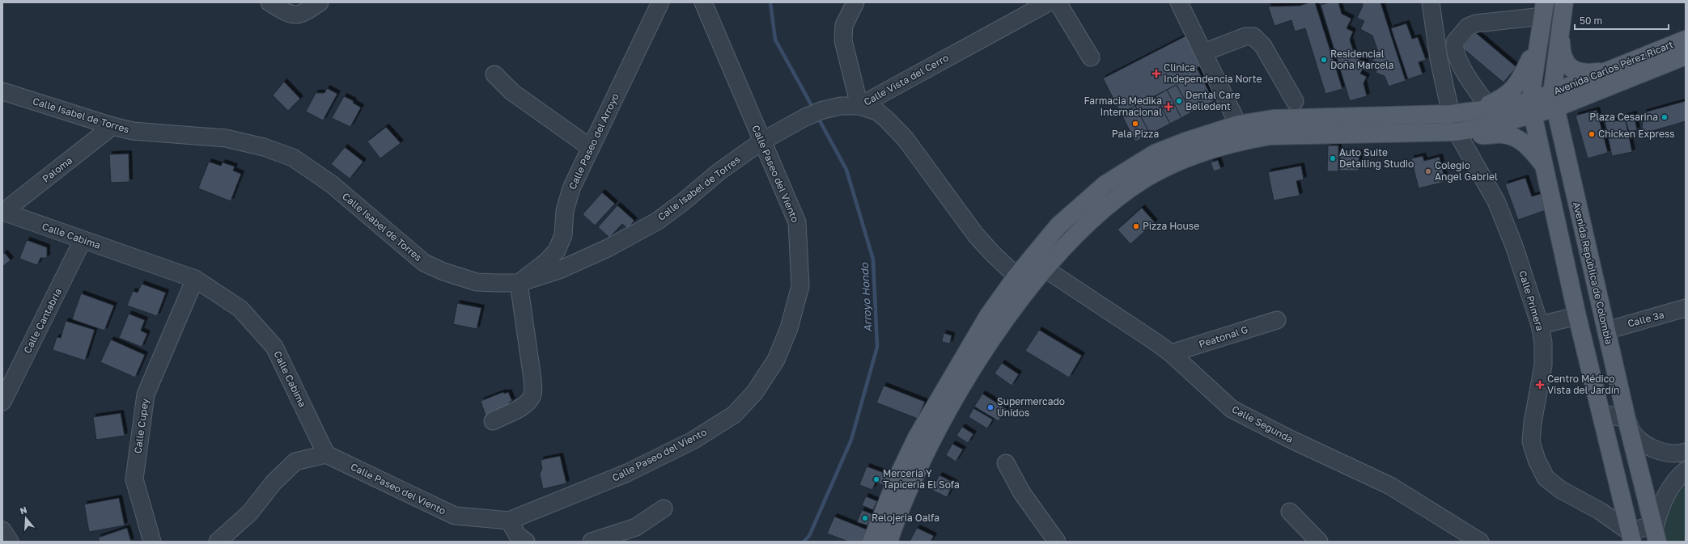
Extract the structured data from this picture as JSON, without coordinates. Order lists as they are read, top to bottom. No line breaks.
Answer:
{"streets":{"main road":["Avenida Carlos Pérez Ricart","Avenida República de Colombia"],"street":["Calle Vista del Cerro","Calle Isabel de Torres","Calle Paseo del Arroyo","Paloma","Calle Paseo del Viento","Calle Cabima","Calle Primera","Calle 3a","Calle Cantabria","Peatonal G","Calle Segunda","Calle Cupey"]},"crossings":[["Avenida Carlos Pérez Ricart","Avenida República de Colombia"],["Calle Vista del Cerro","Calle Isabel de Torres"],["Calle Isabel de Torres","Calle Paseo del Arroyo"],["Calle Isabel de Torres","Paloma"],["Calle Isabel de Torres","Calle Paseo del Viento"],["Paloma","Calle Cabima"],["Calle Paseo del Viento","Calle Cabima"],["Calle Cabima","Calle Cantabria"],["Calle Cabima","Calle Cupey"],["Avenida República de Colombia","Calle Primera"],["Avenida República de Colombia","Calle 3a"],["Peatonal G","Calle Segunda"]],"water":["Arroyo Hondo"],"places":{"other":["Residencial Doña Marcela","Dental Care Belledent","Plaza Cesarina","Pala Pizza","Chicken Express","Auto Suite Detailing Studio","Colegio Angel Gabriel","Pizza House","Supermercado Unidos","Merceria Y Tapiceria El Sofa","Relojeria Oalfa"],"health":["Clinica Independencia Norte","Farmacia Medika Internacional","Centro Médico Vista del Jardín"]},"scale_bar":"50 m","north":"top"}
